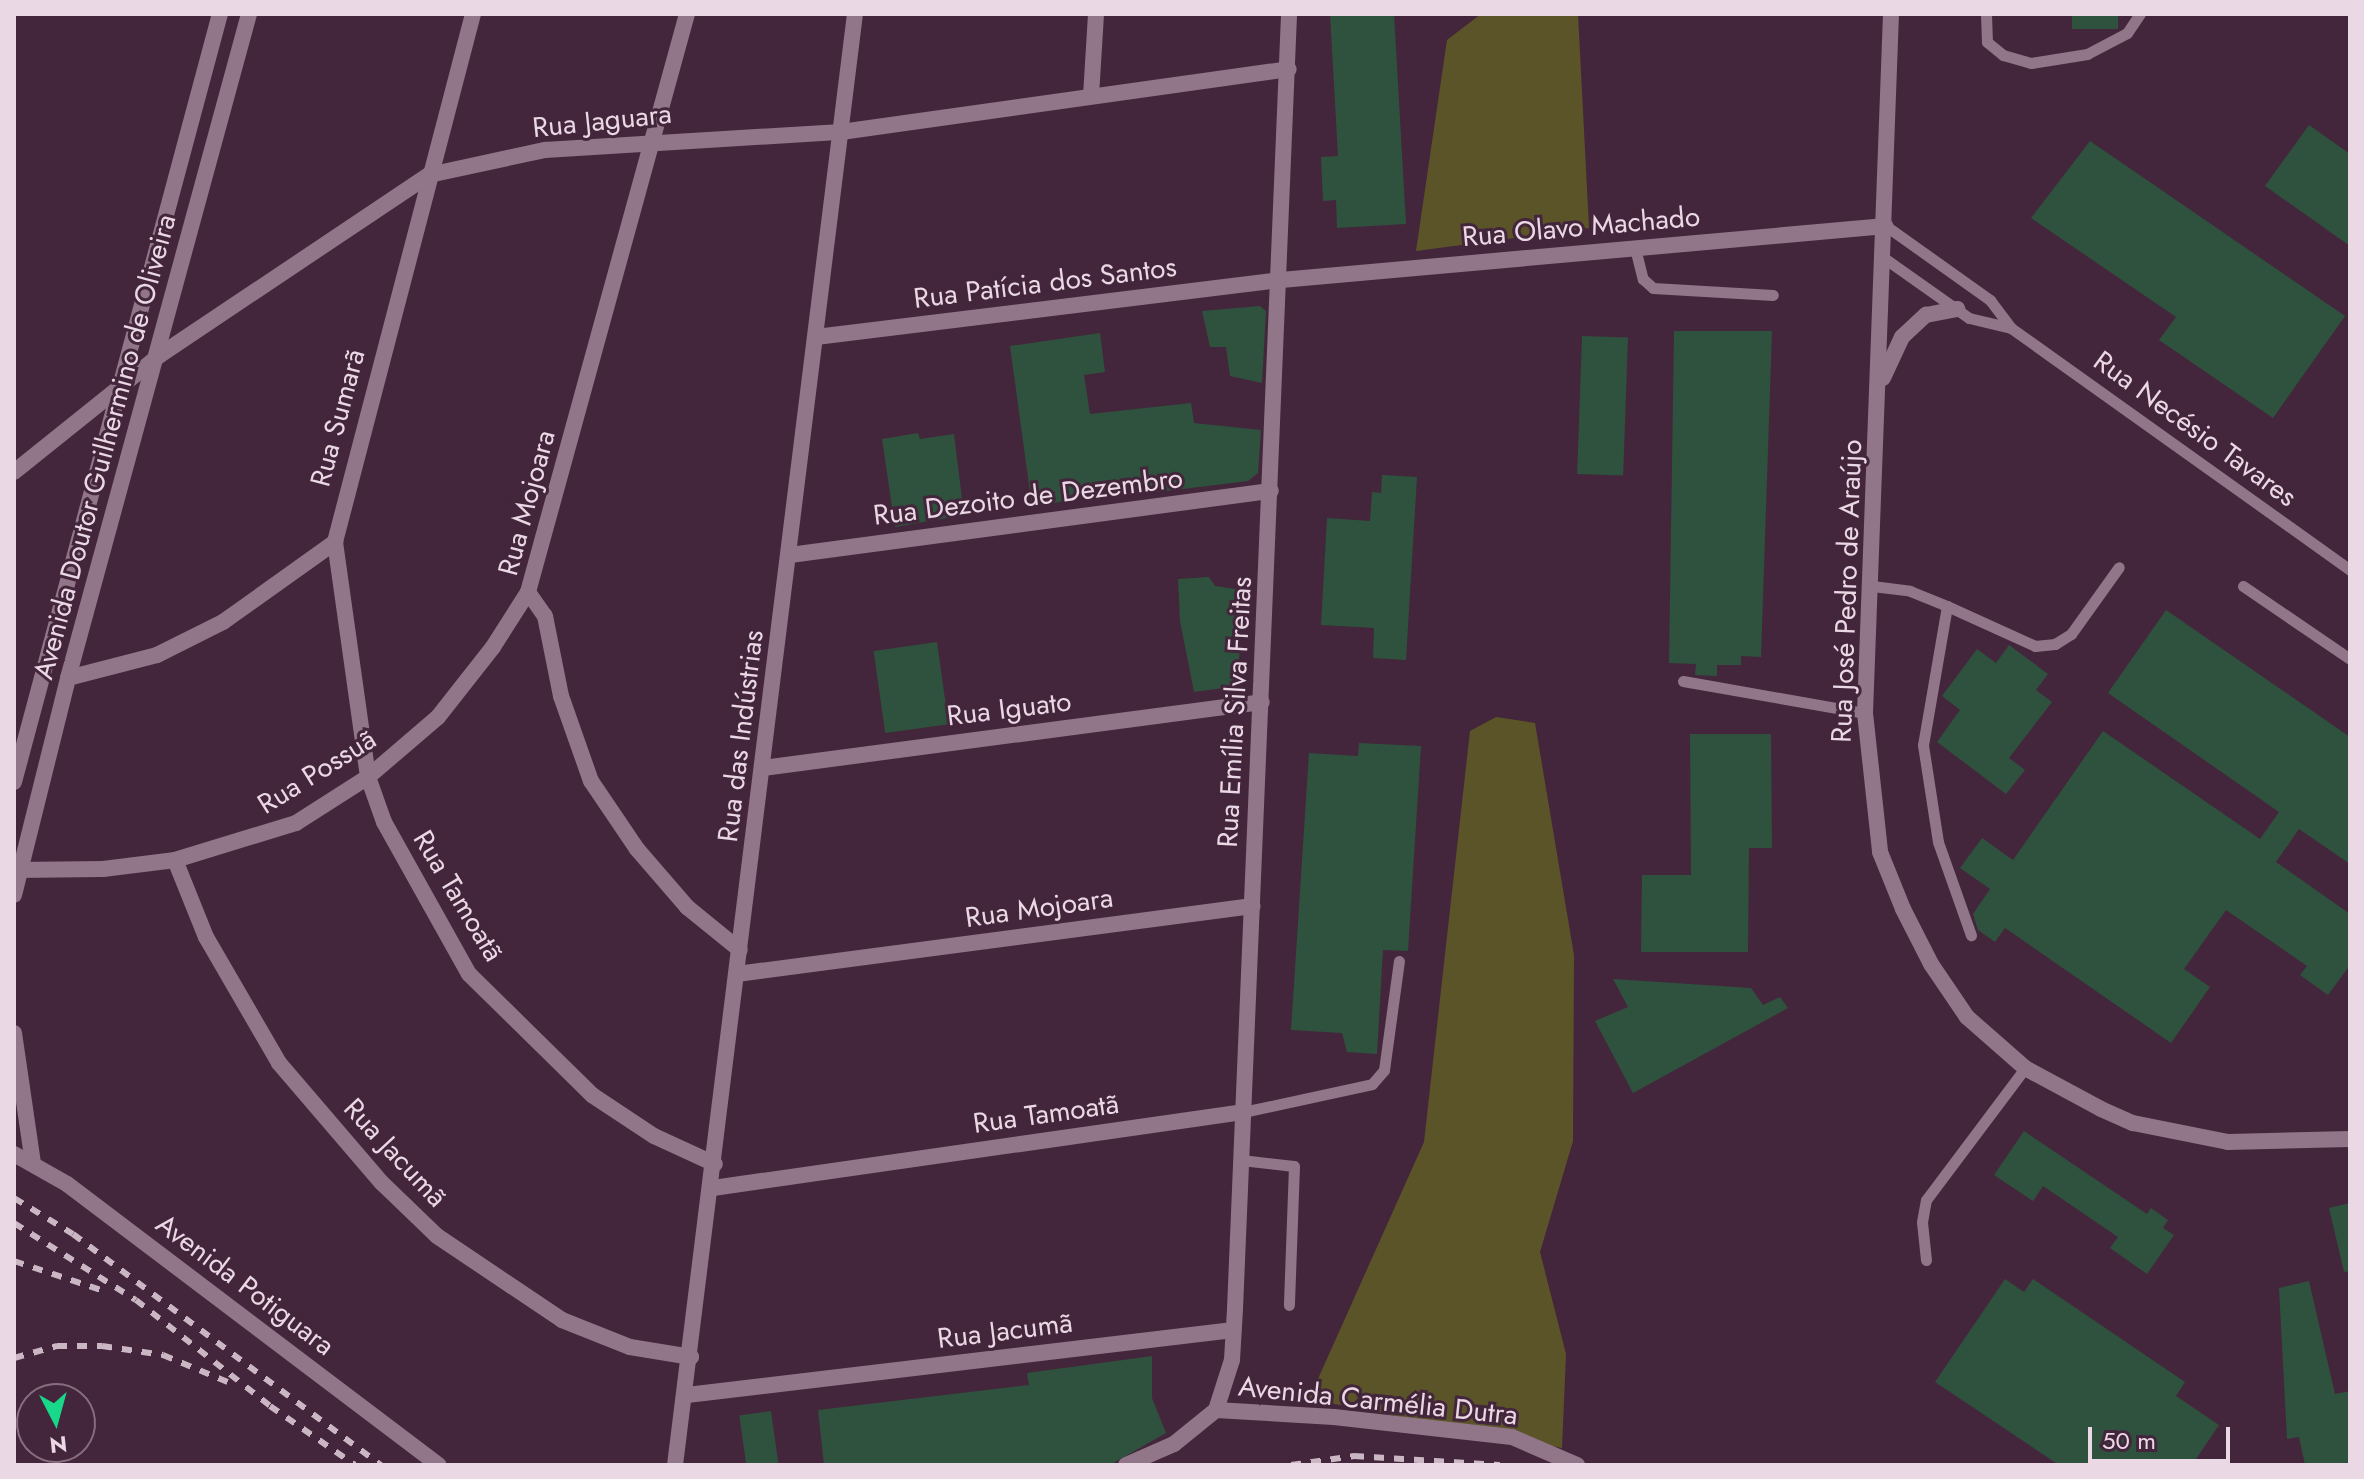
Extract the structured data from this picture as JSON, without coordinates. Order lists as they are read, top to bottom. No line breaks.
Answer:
{"streets":{"street":["Rua Jaguara","Rua Olavo Machado","Rua Patícia dos Santos","Rua Sumarã","Avenida Doutor Guilhermino de Oliveira","Rua Dezoito de Dezembro","Rua Mojoara","Rua José Pedro de Araújo","Rua Iguato","Rua Emília Silva Freitas","Rua das Indústrias","Rua Possuã","Rua Tamoatã","Rua Jacumã","Avenida Potiguara","Avenida Carmélia Dutra"],"lane":["Rua Necésio Tavares"]},"crossings":[["Rua Jaguara","Rua Sumarã"],["Rua Jaguara","Avenida Doutor Guilhermino de Oliveira"],["Rua Jaguara","Rua Mojoara"],["Rua Jaguara","Rua Emília Silva Freitas"],["Rua Jaguara","Rua das Indústrias"],["Rua Olavo Machado","Rua Patícia dos Santos"],["Rua Olavo Machado","Rua Necésio Tavares"],["Rua Olavo Machado","Rua José Pedro de Araújo"],["Rua Olavo Machado","Rua Emília Silva Freitas"],["Rua Patícia dos Santos","Rua Emília Silva Freitas"],["Rua Patícia dos Santos","Rua das Indústrias"],["Rua Sumarã","Rua Tamoatã"],["Rua Necésio Tavares","Rua José Pedro de Araújo"],["Avenida Doutor Guilhermino de Oliveira","Rua Possuã"],["Rua Dezoito de Dezembro","Rua Emília Silva Freitas"],["Rua Dezoito de Dezembro","Rua das Indústrias"],["Rua Mojoara","Rua Emília Silva Freitas"],["Rua Mojoara","Rua das Indústrias"],["Rua Mojoara","Rua Possuã"],["Rua Iguato","Rua Emília Silva Freitas"],["Rua Iguato","Rua das Indústrias"],["Rua Emília Silva Freitas","Rua Tamoatã"],["Rua Emília Silva Freitas","Rua Jacumã"],["Rua Emília Silva Freitas","Avenida Carmélia Dutra"],["Rua das Indústrias","Rua Tamoatã"],["Rua das Indústrias","Rua Jacumã"],["Rua Possuã","Rua Tamoatã"],["Rua Possuã","Rua Jacumã"]],"scale_bar":"50 m","north":"bottom"}
